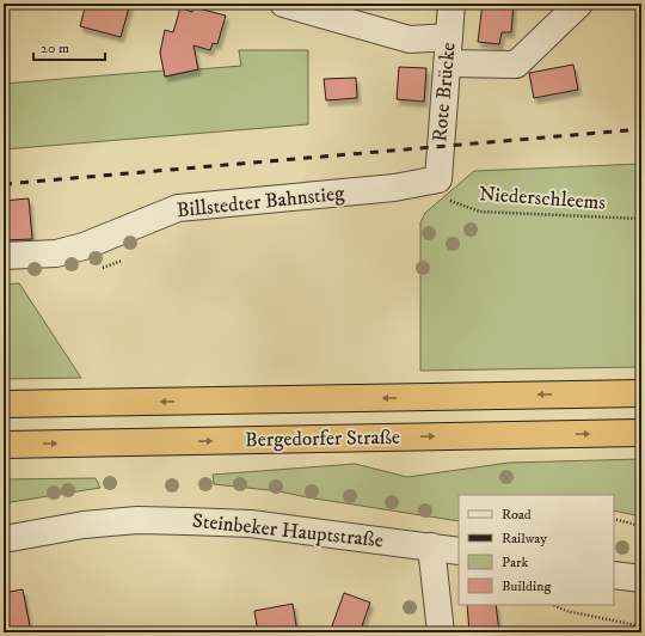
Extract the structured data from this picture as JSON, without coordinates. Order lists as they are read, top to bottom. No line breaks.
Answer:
{"streets":{"highway":["Bergedorfer Straße"],"street":["Rote Brücke","Billstedter Bahnstieg","Steinbeker Hauptstraße"],"path":["Niederschleems"]},"crossings":[["Rote Brücke","Niederschleems"],["Rote Brücke","Billstedter Bahnstieg"],["Niederschleems","Billstedter Bahnstieg"]],"legend":["Road","Railway","Park","Building"],"scale_bar":"20 m"}
